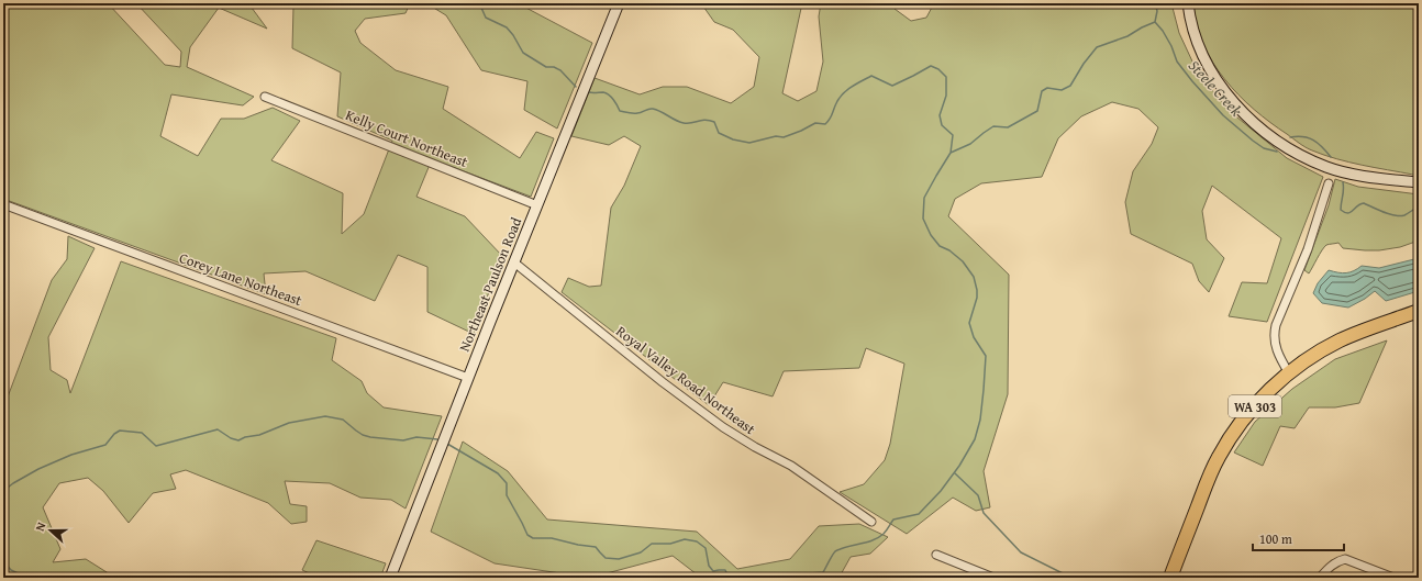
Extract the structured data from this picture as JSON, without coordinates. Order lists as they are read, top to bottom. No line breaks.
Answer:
{"streets":{"highway":["WA 303"],"street":["Kelly Court Northeast","Corey Lane Northeast","Northeast Paulson Road","Royal Valley Road Northeast"]},"crossings":[["Kelly Court Northeast","Northeast Paulson Road"],["Corey Lane Northeast","Northeast Paulson Road"],["Northeast Paulson Road","Royal Valley Road Northeast"]],"water":["Steele Creek"],"scale_bar":"100 m","north":"left"}
